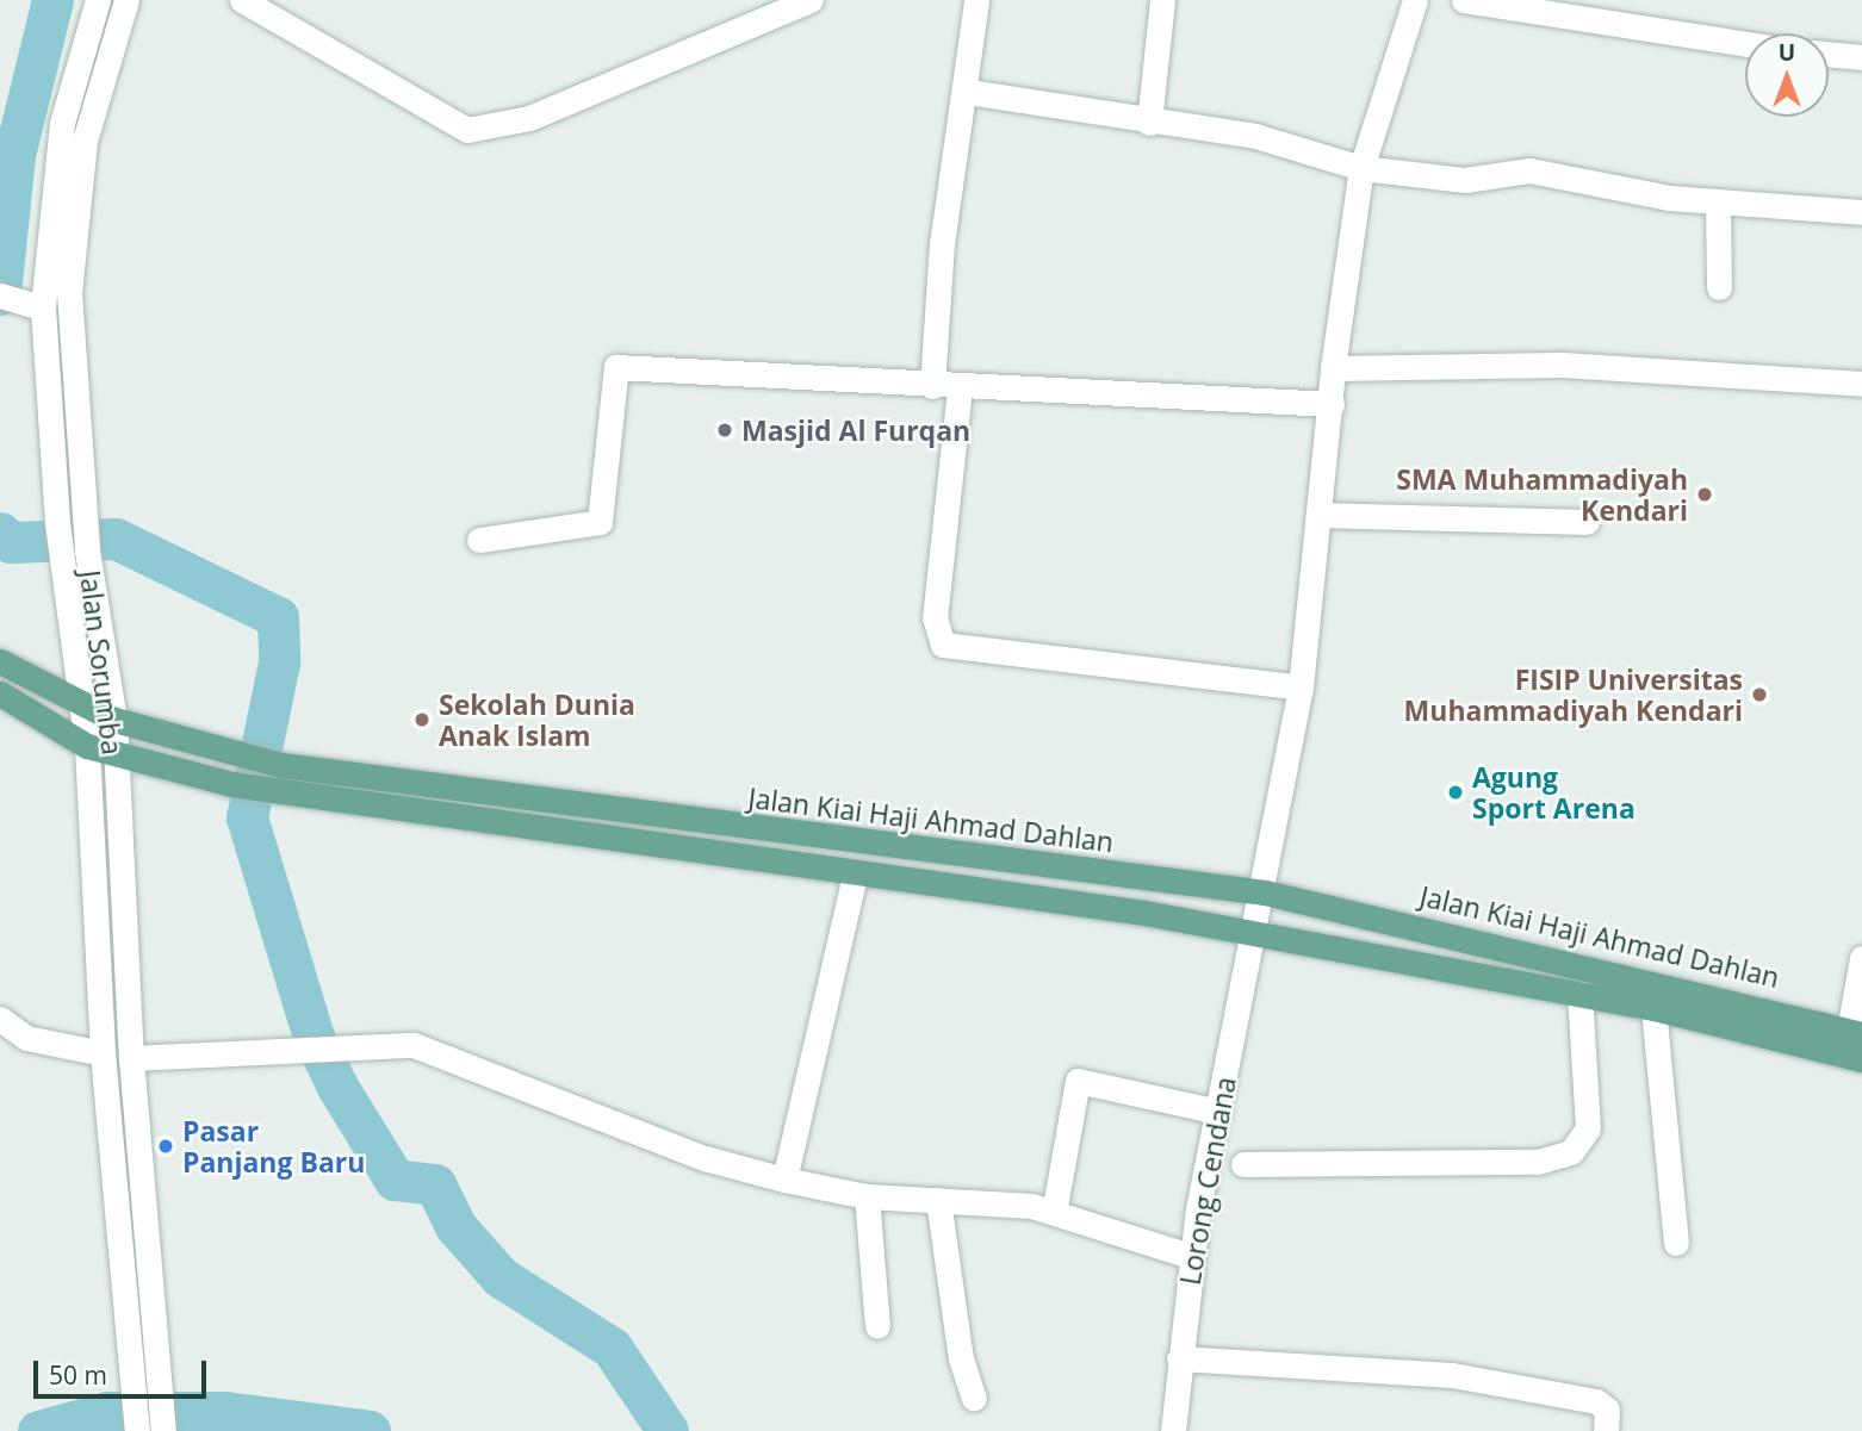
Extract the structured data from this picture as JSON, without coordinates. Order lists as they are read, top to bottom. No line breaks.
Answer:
{"streets":{"main road":["Jalan Kiai Haji Ahmad Dahlan"],"street":["Jalan Sorumba","Lorong Cendana"]},"crossings":[["Jalan Sorumba","Jalan Kiai Haji Ahmad Dahlan"],["Jalan Kiai Haji Ahmad Dahlan","Lorong Cendana"]],"places":["Masjid Al Furqan","SMA Muhammadiyah Kendari","FISIP Universitas Muhammadiyah Kendari","Sekolah Dunia Anak Islam","Agung Sport Arena","Pasar Panjang Baru"],"scale_bar":"50 m","north":"top"}
